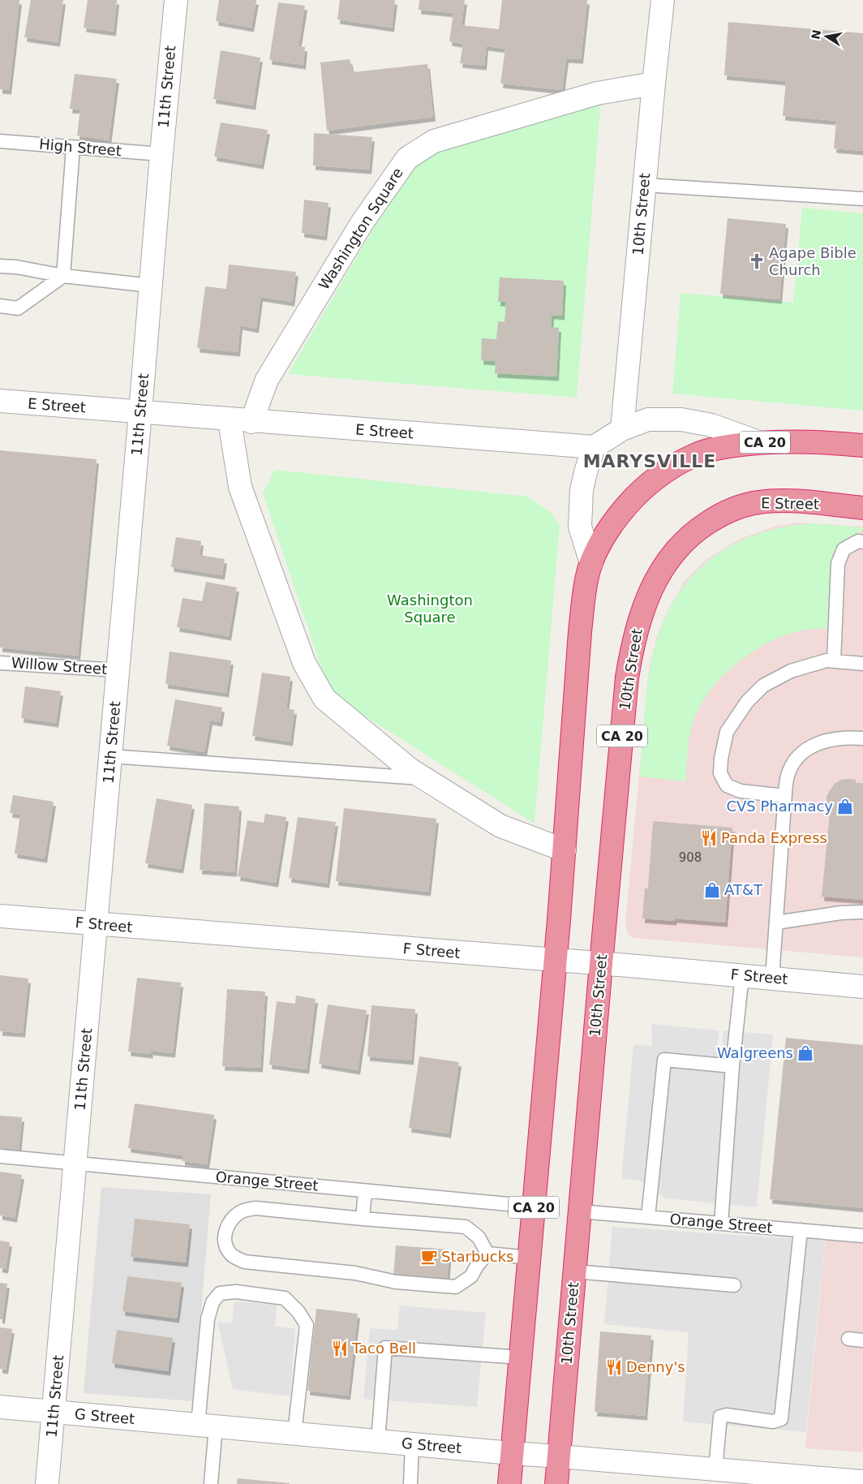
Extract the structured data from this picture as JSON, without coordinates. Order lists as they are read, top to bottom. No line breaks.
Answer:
{"streets":{"highway":["10th Street","E Street","CA 20"],"street":["11th Street","Washington Square","F Street","G Street"],"lane":["High Street","Willow Street","Orange Street"]},"crossings":[["11th Street","High Street"],["11th Street","E Street"],["11th Street","Willow Street"],["11th Street","F Street"],["11th Street","Orange Street"],["11th Street","G Street"],["10th Street","Washington Square"],["10th Street","E Street"],["10th Street","F Street"],["10th Street","Orange Street"],["10th Street","G Street"],["Washington Square","E Street"],["CA 20","F Street"],["CA 20","Orange Street"],["CA 20","G Street"]],"districts":["MARYSVILLE"],"parks":["Washington Square"],"places":{"church":["Agape Bible Church"],"shop":["CVS Pharmacy","AT&T","Walgreens"],"restaurant":["Panda Express","Taco Bell","Denny's"],"cafe":["Starbucks"]},"house_numbers":["908"],"north":"left"}
